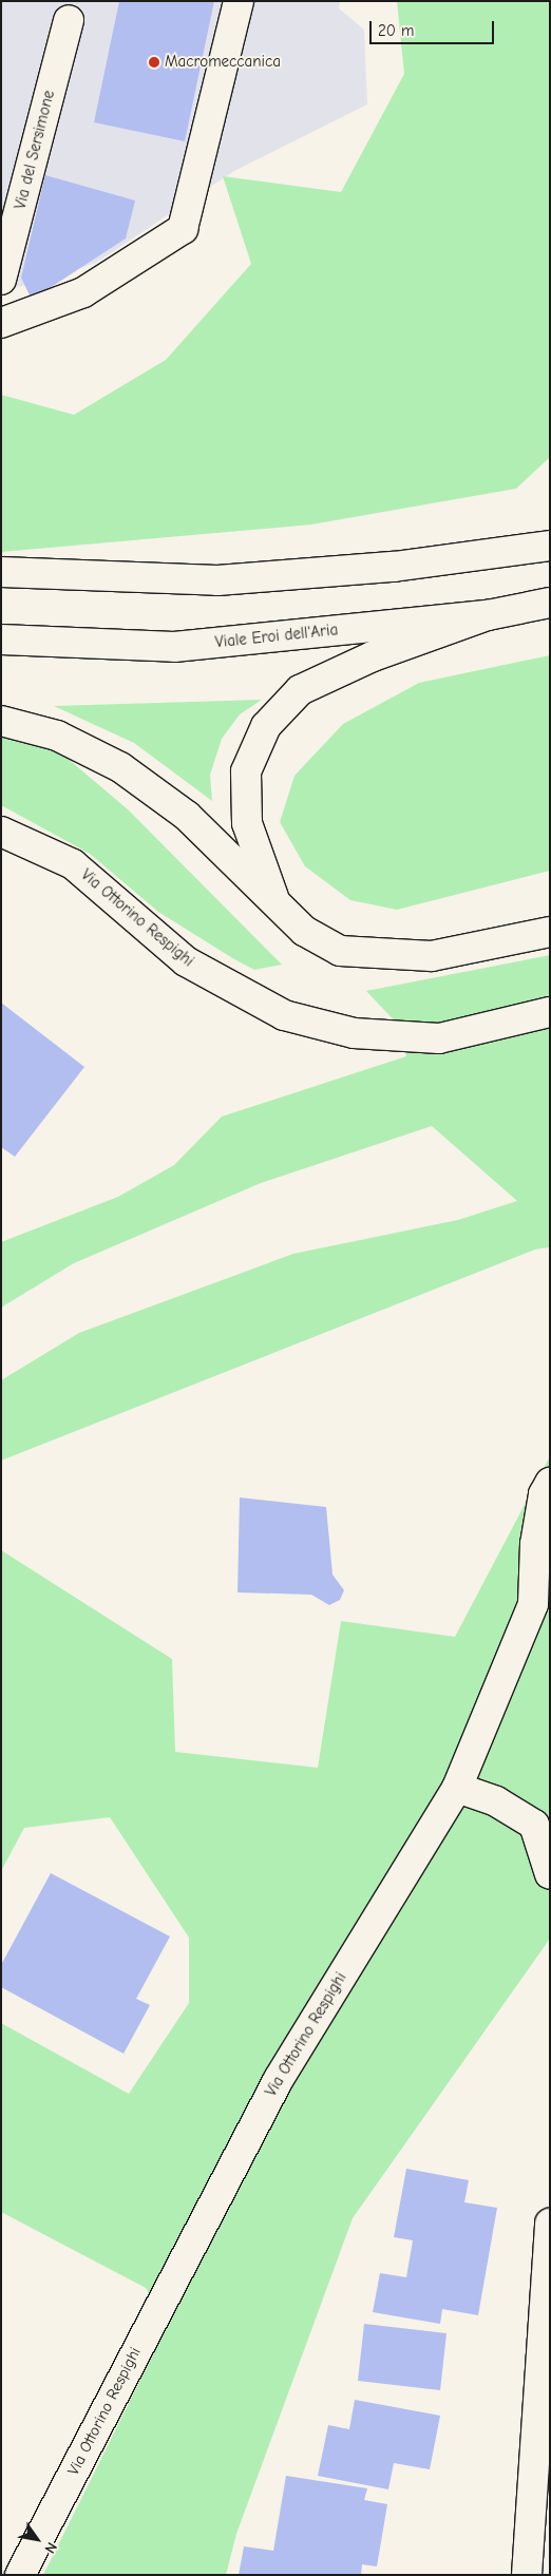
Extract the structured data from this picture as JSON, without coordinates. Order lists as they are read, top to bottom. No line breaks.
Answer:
{"streets":{"main road":["Via del Sersimone","Viale Eroi dell'Aria","Via Ottorino Respighi"]},"places":["Macromeccanica"],"scale_bar":"20 m","north":"bottom right"}
